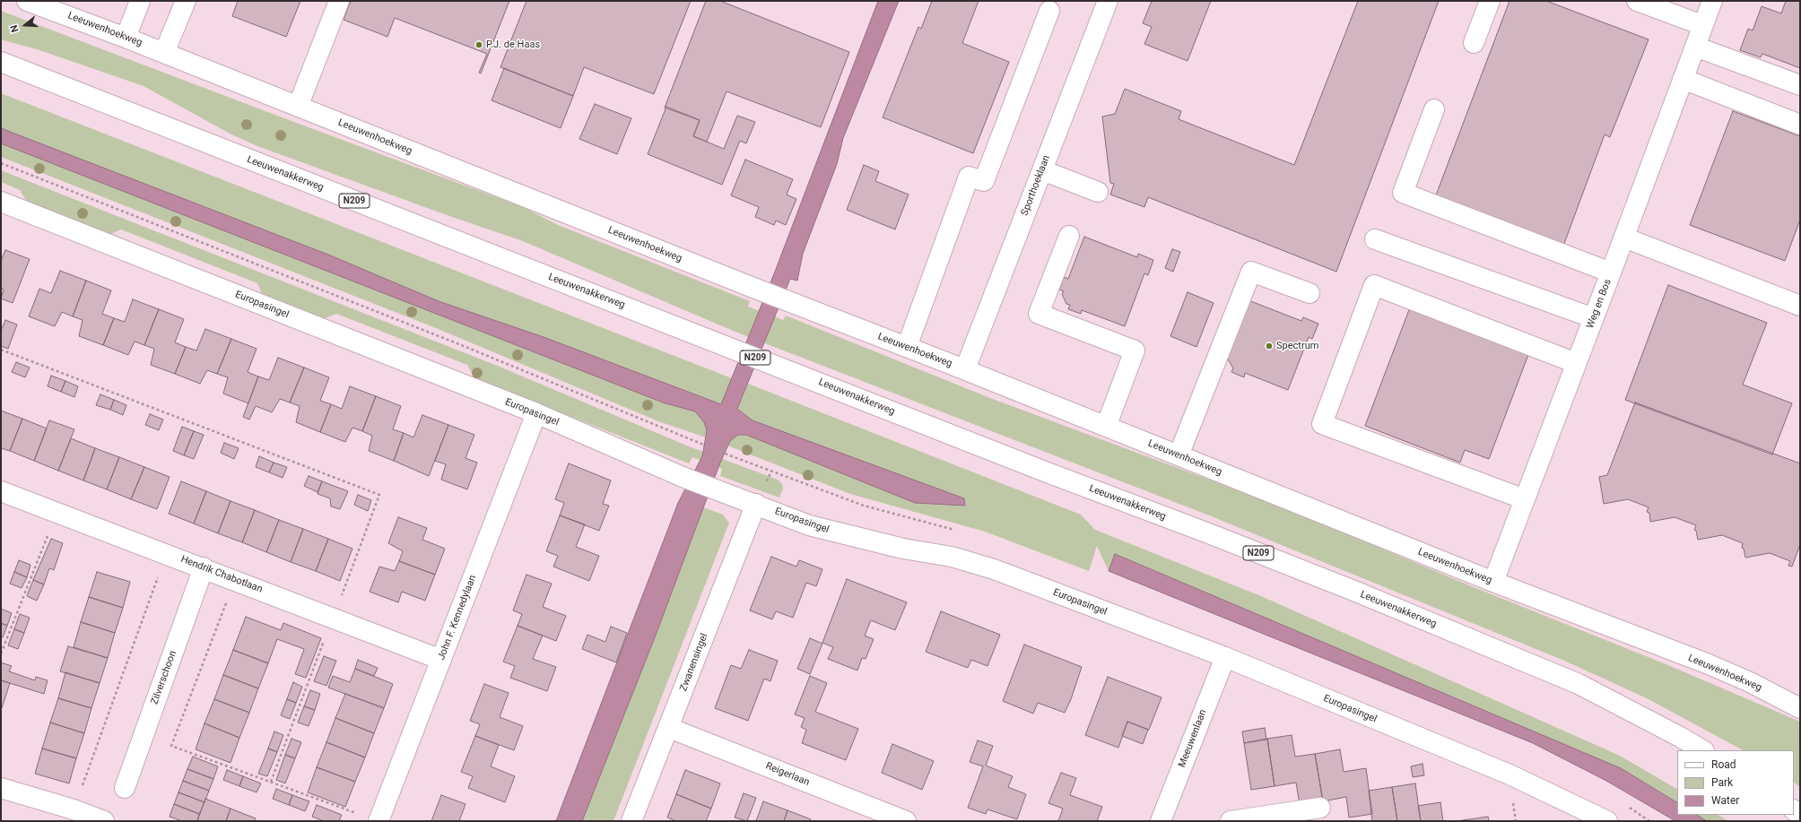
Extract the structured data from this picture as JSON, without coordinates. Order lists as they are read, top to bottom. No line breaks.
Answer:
{"streets":{"street":["Leeuwenhoekweg","Leeuwenakkerweg","Sporthoeklaan","N209","Weg en Bos","Europasingel","Hendrik Chabotlaan","John F. Kennedylaan","Zwanensingel","Zilverschoon","Meeuwenlaan","Reigerlaan"]},"crossings":[["Leeuwenhoekweg","Sporthoeklaan"],["Leeuwenhoekweg","Weg en Bos"],["Europasingel","John F. Kennedylaan"],["Europasingel","Zwanensingel"],["Europasingel","Meeuwenlaan"],["Hendrik Chabotlaan","John F. Kennedylaan"],["Hendrik Chabotlaan","Zilverschoon"],["Zwanensingel","Reigerlaan"]],"places":["P.J. de Haas","Spectrum"],"legend":["Road","Park","Water"],"north":"left"}
